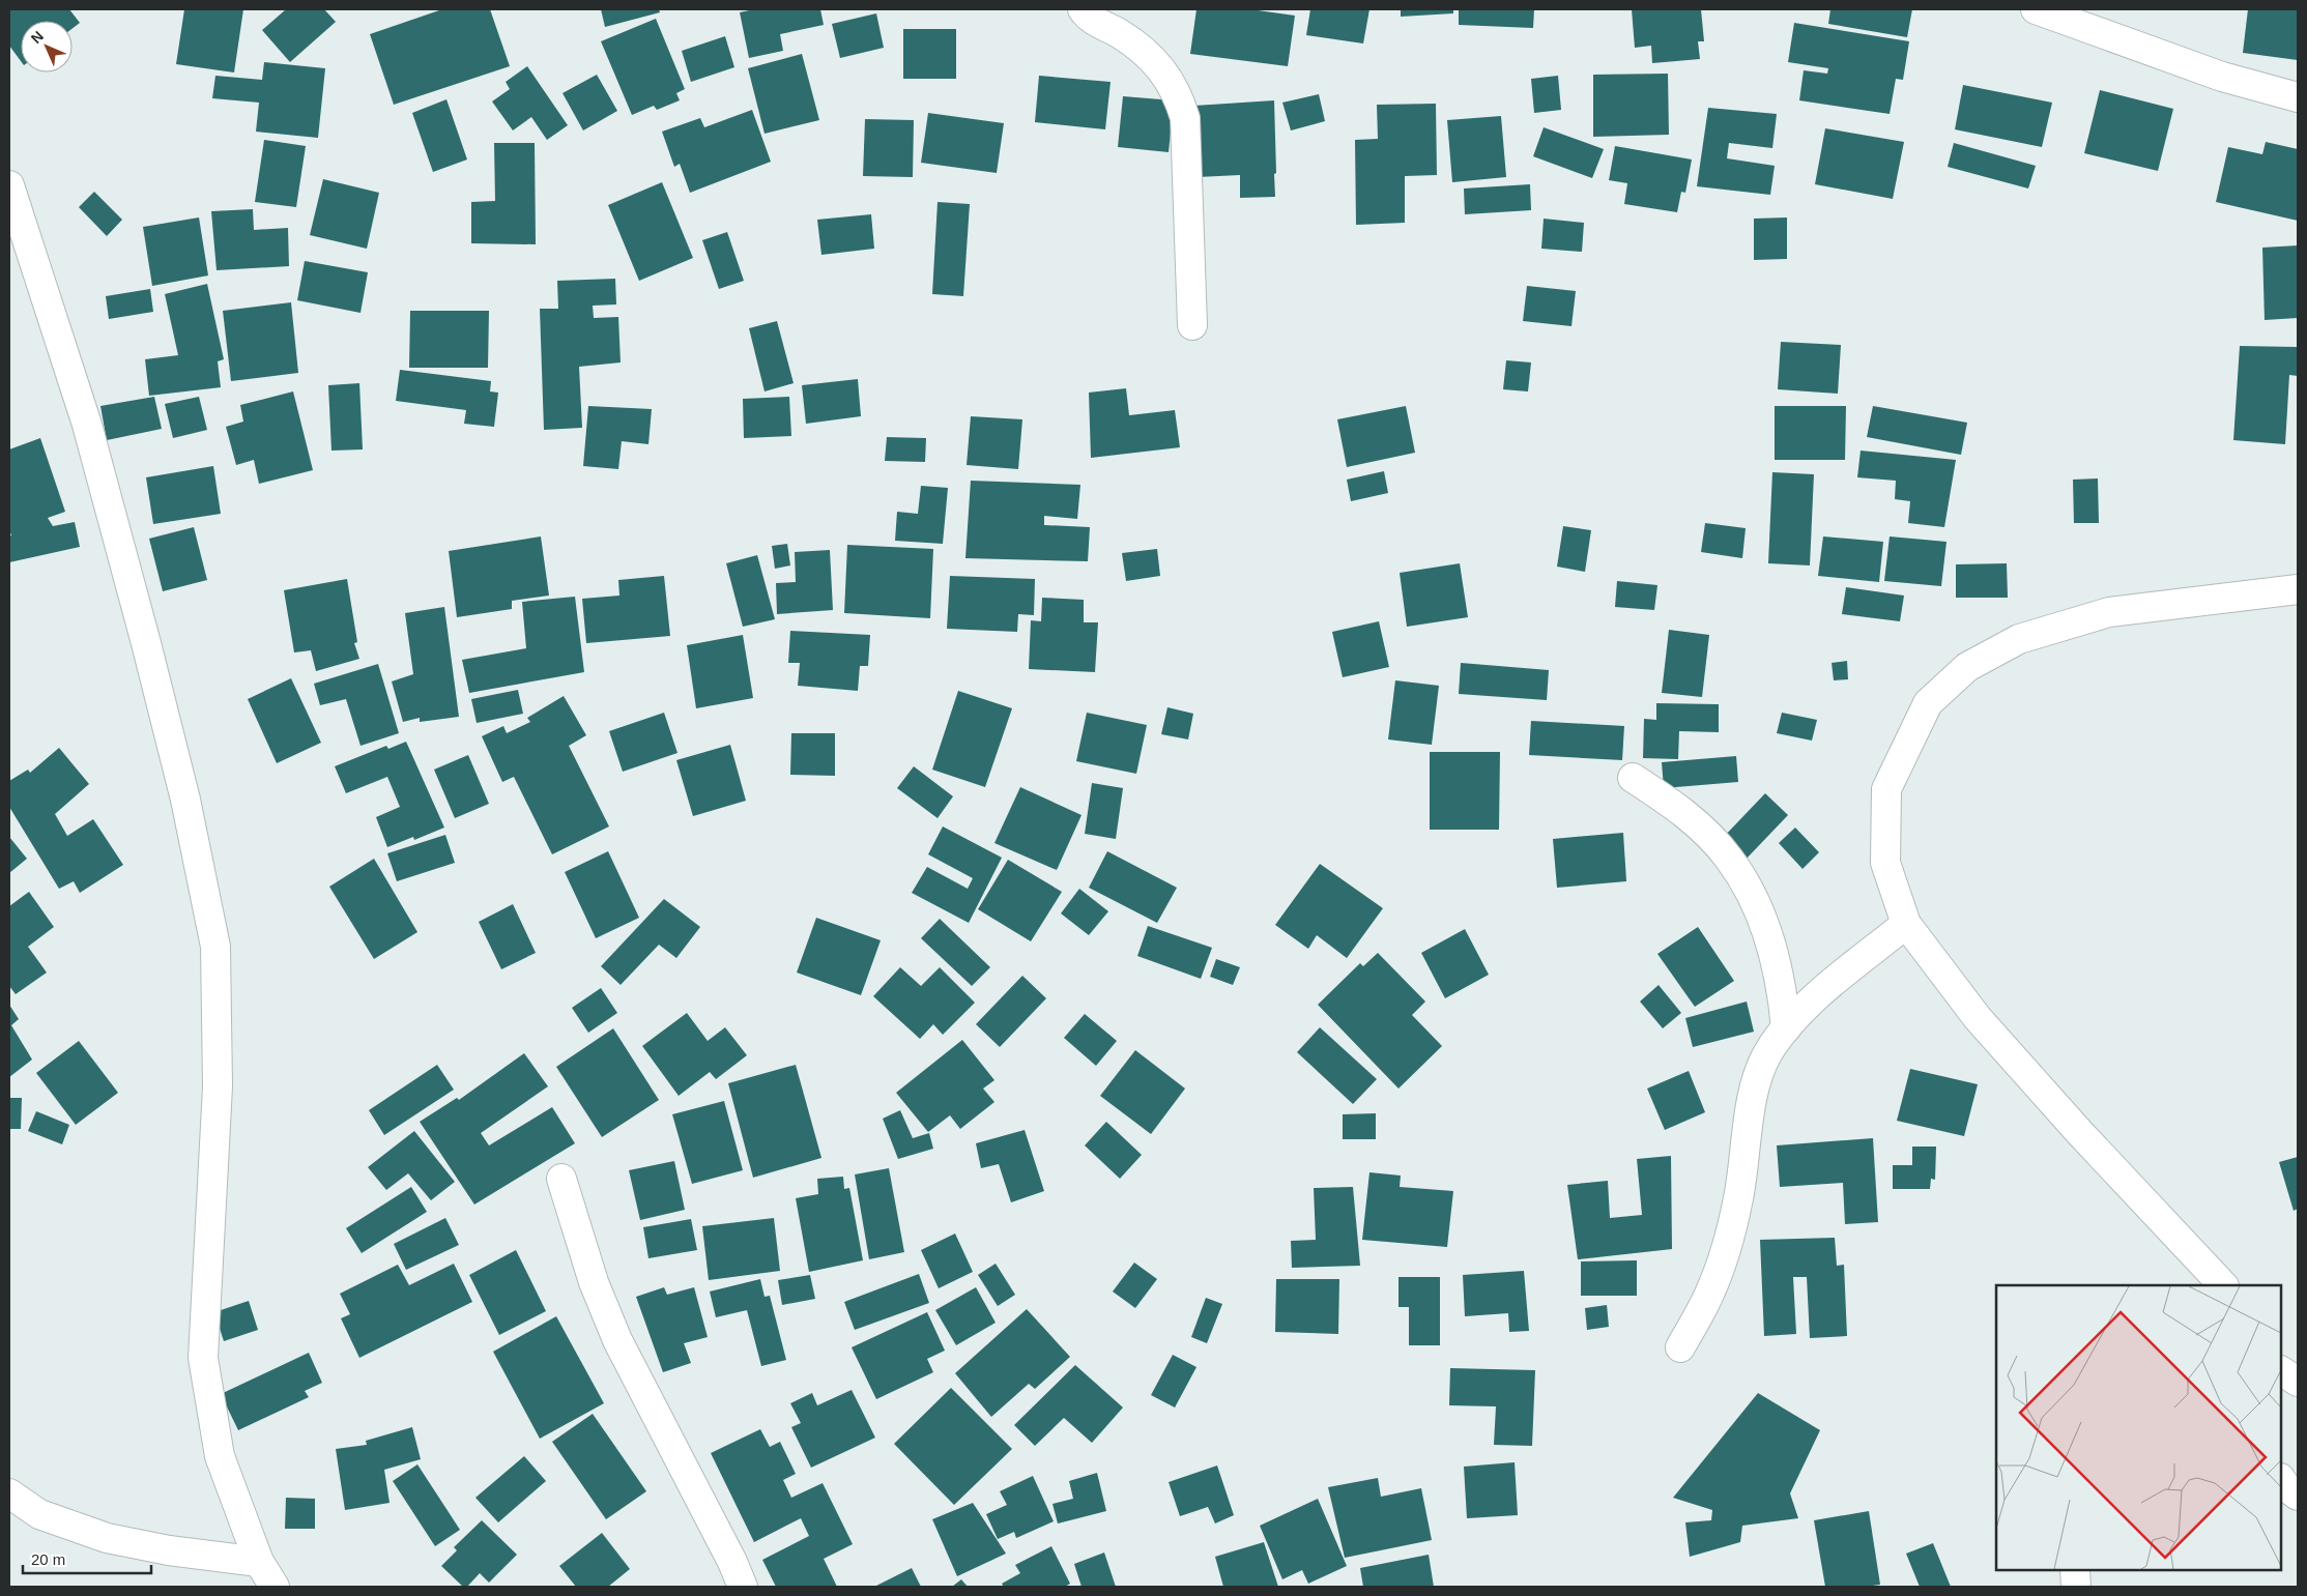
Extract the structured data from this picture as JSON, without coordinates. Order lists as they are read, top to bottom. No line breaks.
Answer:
{"scale_bar":"20 m","north":"top left"}
